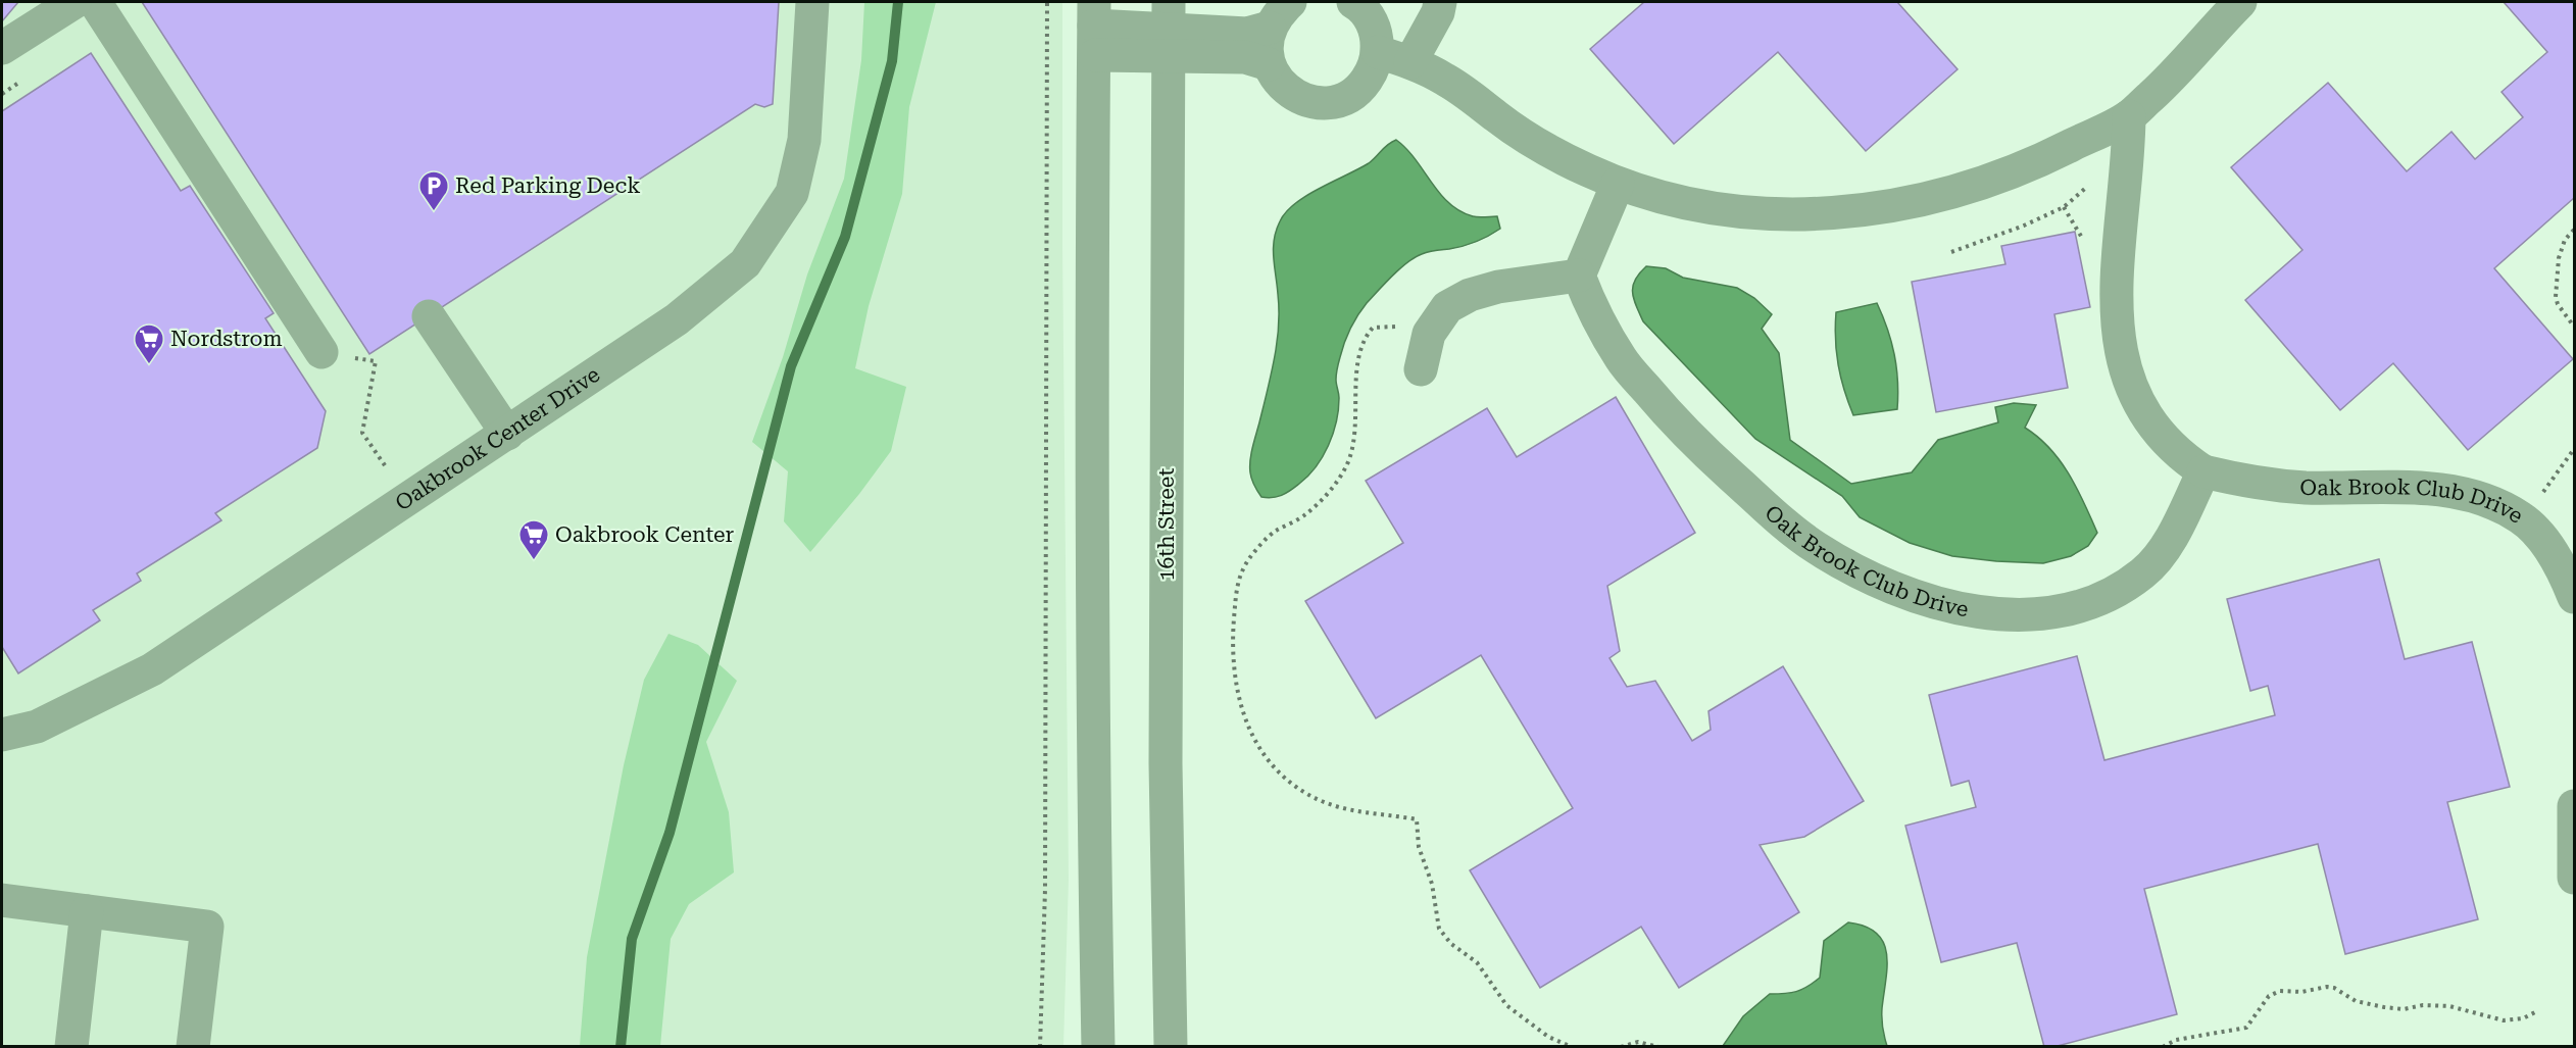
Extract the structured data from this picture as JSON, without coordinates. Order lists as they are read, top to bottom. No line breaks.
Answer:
{"streets":{"street":["Oakbrook Center Drive","Oak Brook Club Drive","16th Street"]},"places":{"parking":["Red Parking Deck"],"supermarket":["Nordstrom","Oakbrook Center"]}}
